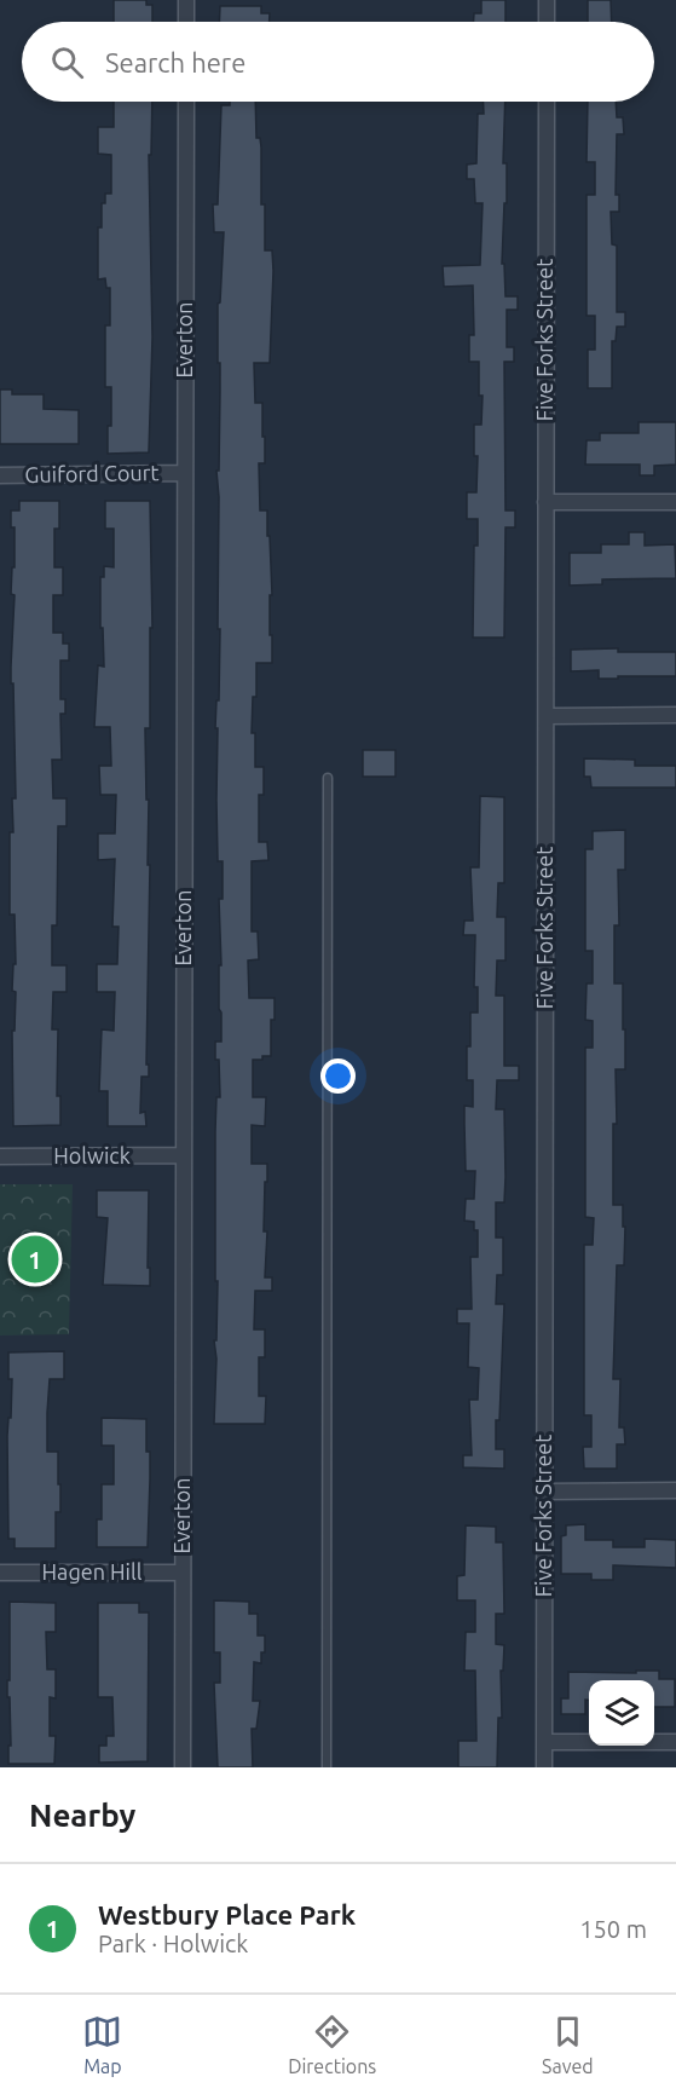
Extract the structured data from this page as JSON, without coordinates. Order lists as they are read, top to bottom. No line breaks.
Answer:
{"streets":{"street":["Everton","Five Forks Street","Guiford Court","Holwick","Hagen Hill"]},"crossings":[["Everton","Guiford Court"],["Everton","Holwick"],["Everton","Hagen Hill"]],"page":{"search":"Search here","pins":"1","heading":"Nearby","list":[{"mark":"1","name":"Westbury Place Park","note":"Park · Holwick","value":"150 m"}],"nav":["Map","Directions","Saved"]}}
